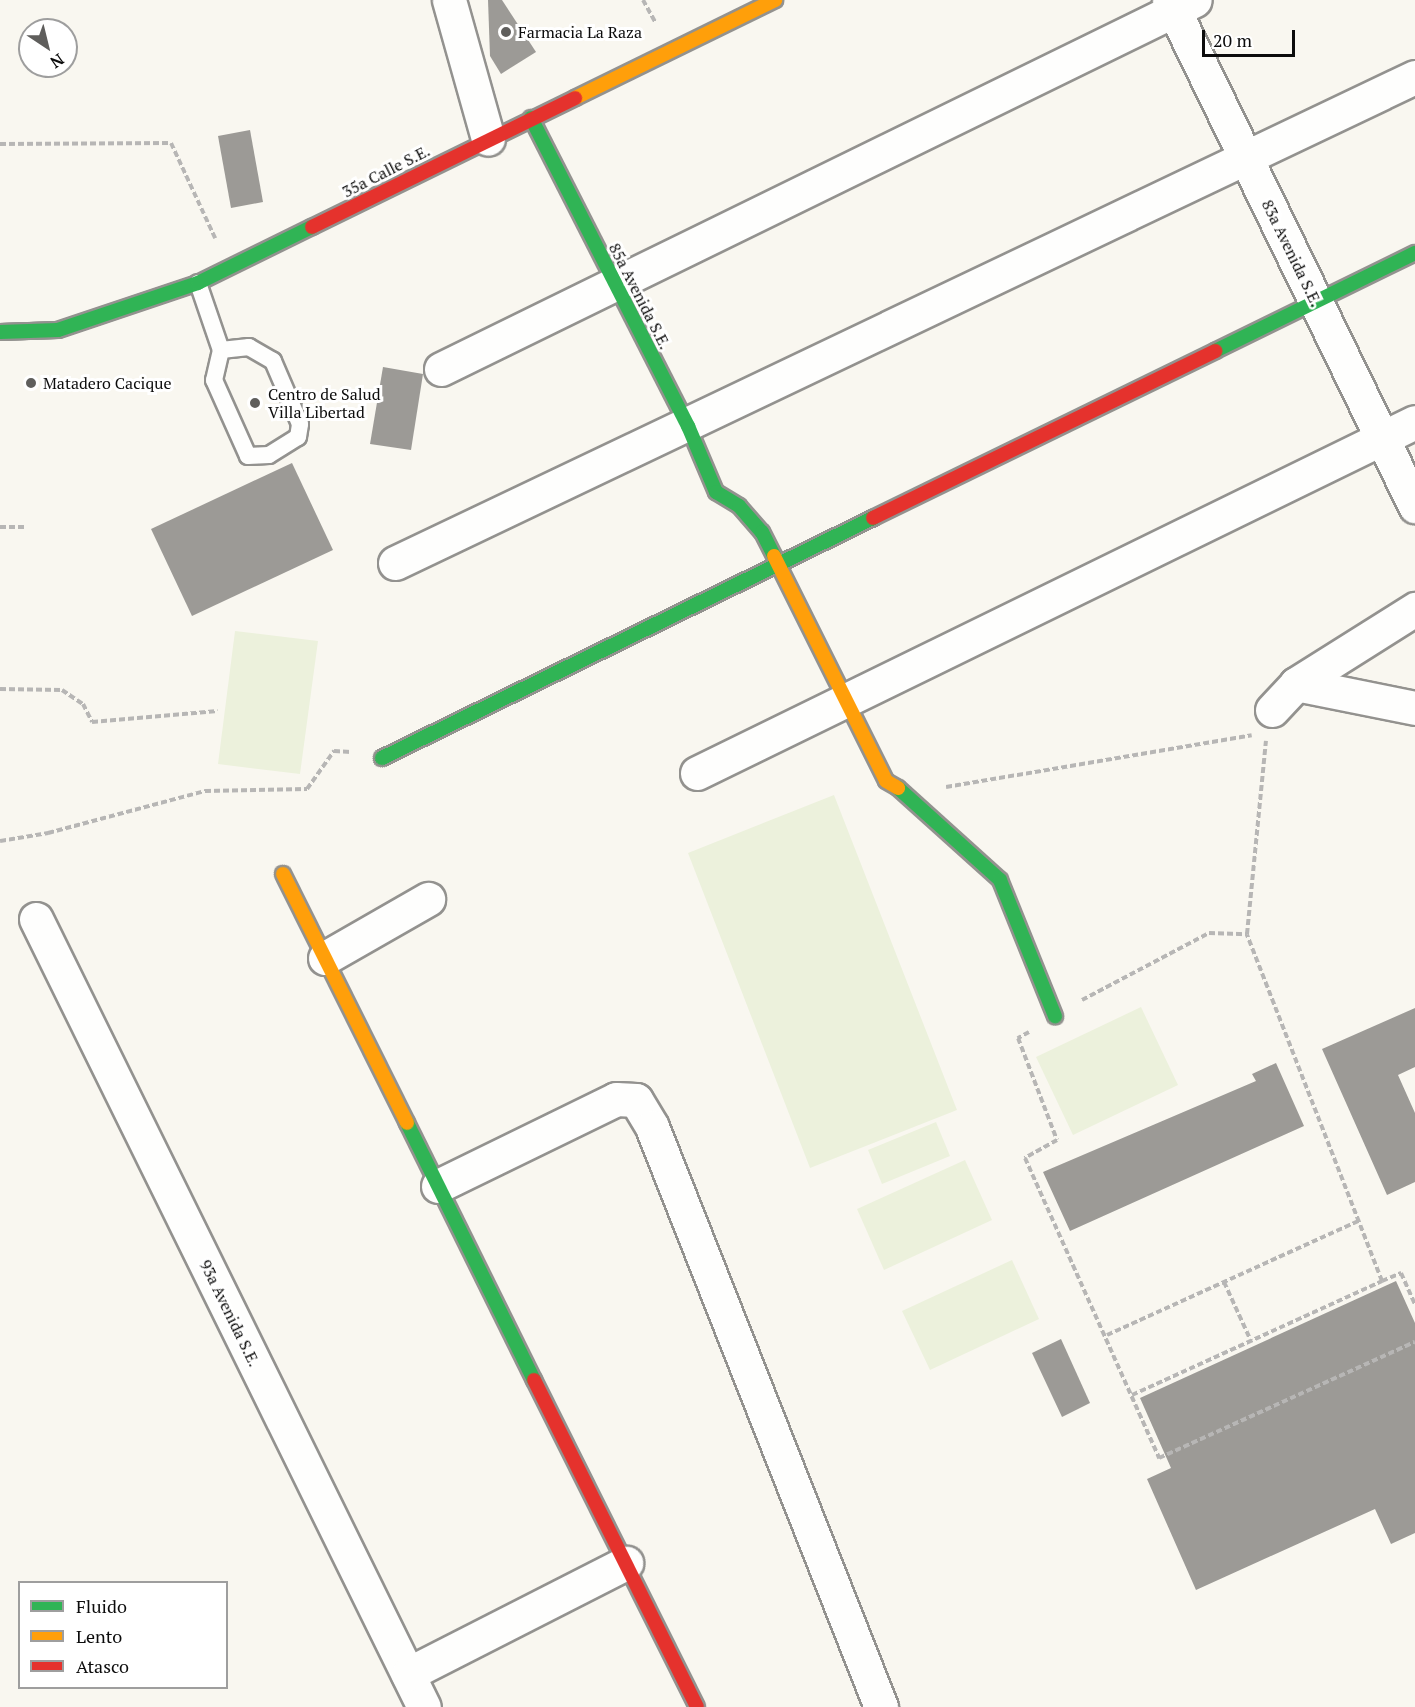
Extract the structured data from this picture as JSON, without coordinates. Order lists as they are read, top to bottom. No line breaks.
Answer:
{"streets":{"street":["35a Calle S.E.","83a Avenida S.E.","85a Avenida S.E.","93a Avenida S.E."]},"crossings":[["35a Calle S.E.","85a Avenida S.E."]],"places":["Farmacia La Raza","Matadero Cacique","Centro de Salud Villa Libertad"],"legend":["Fluido","Lento","Atasco"],"scale_bar":"20 m","north":"bottom right"}
